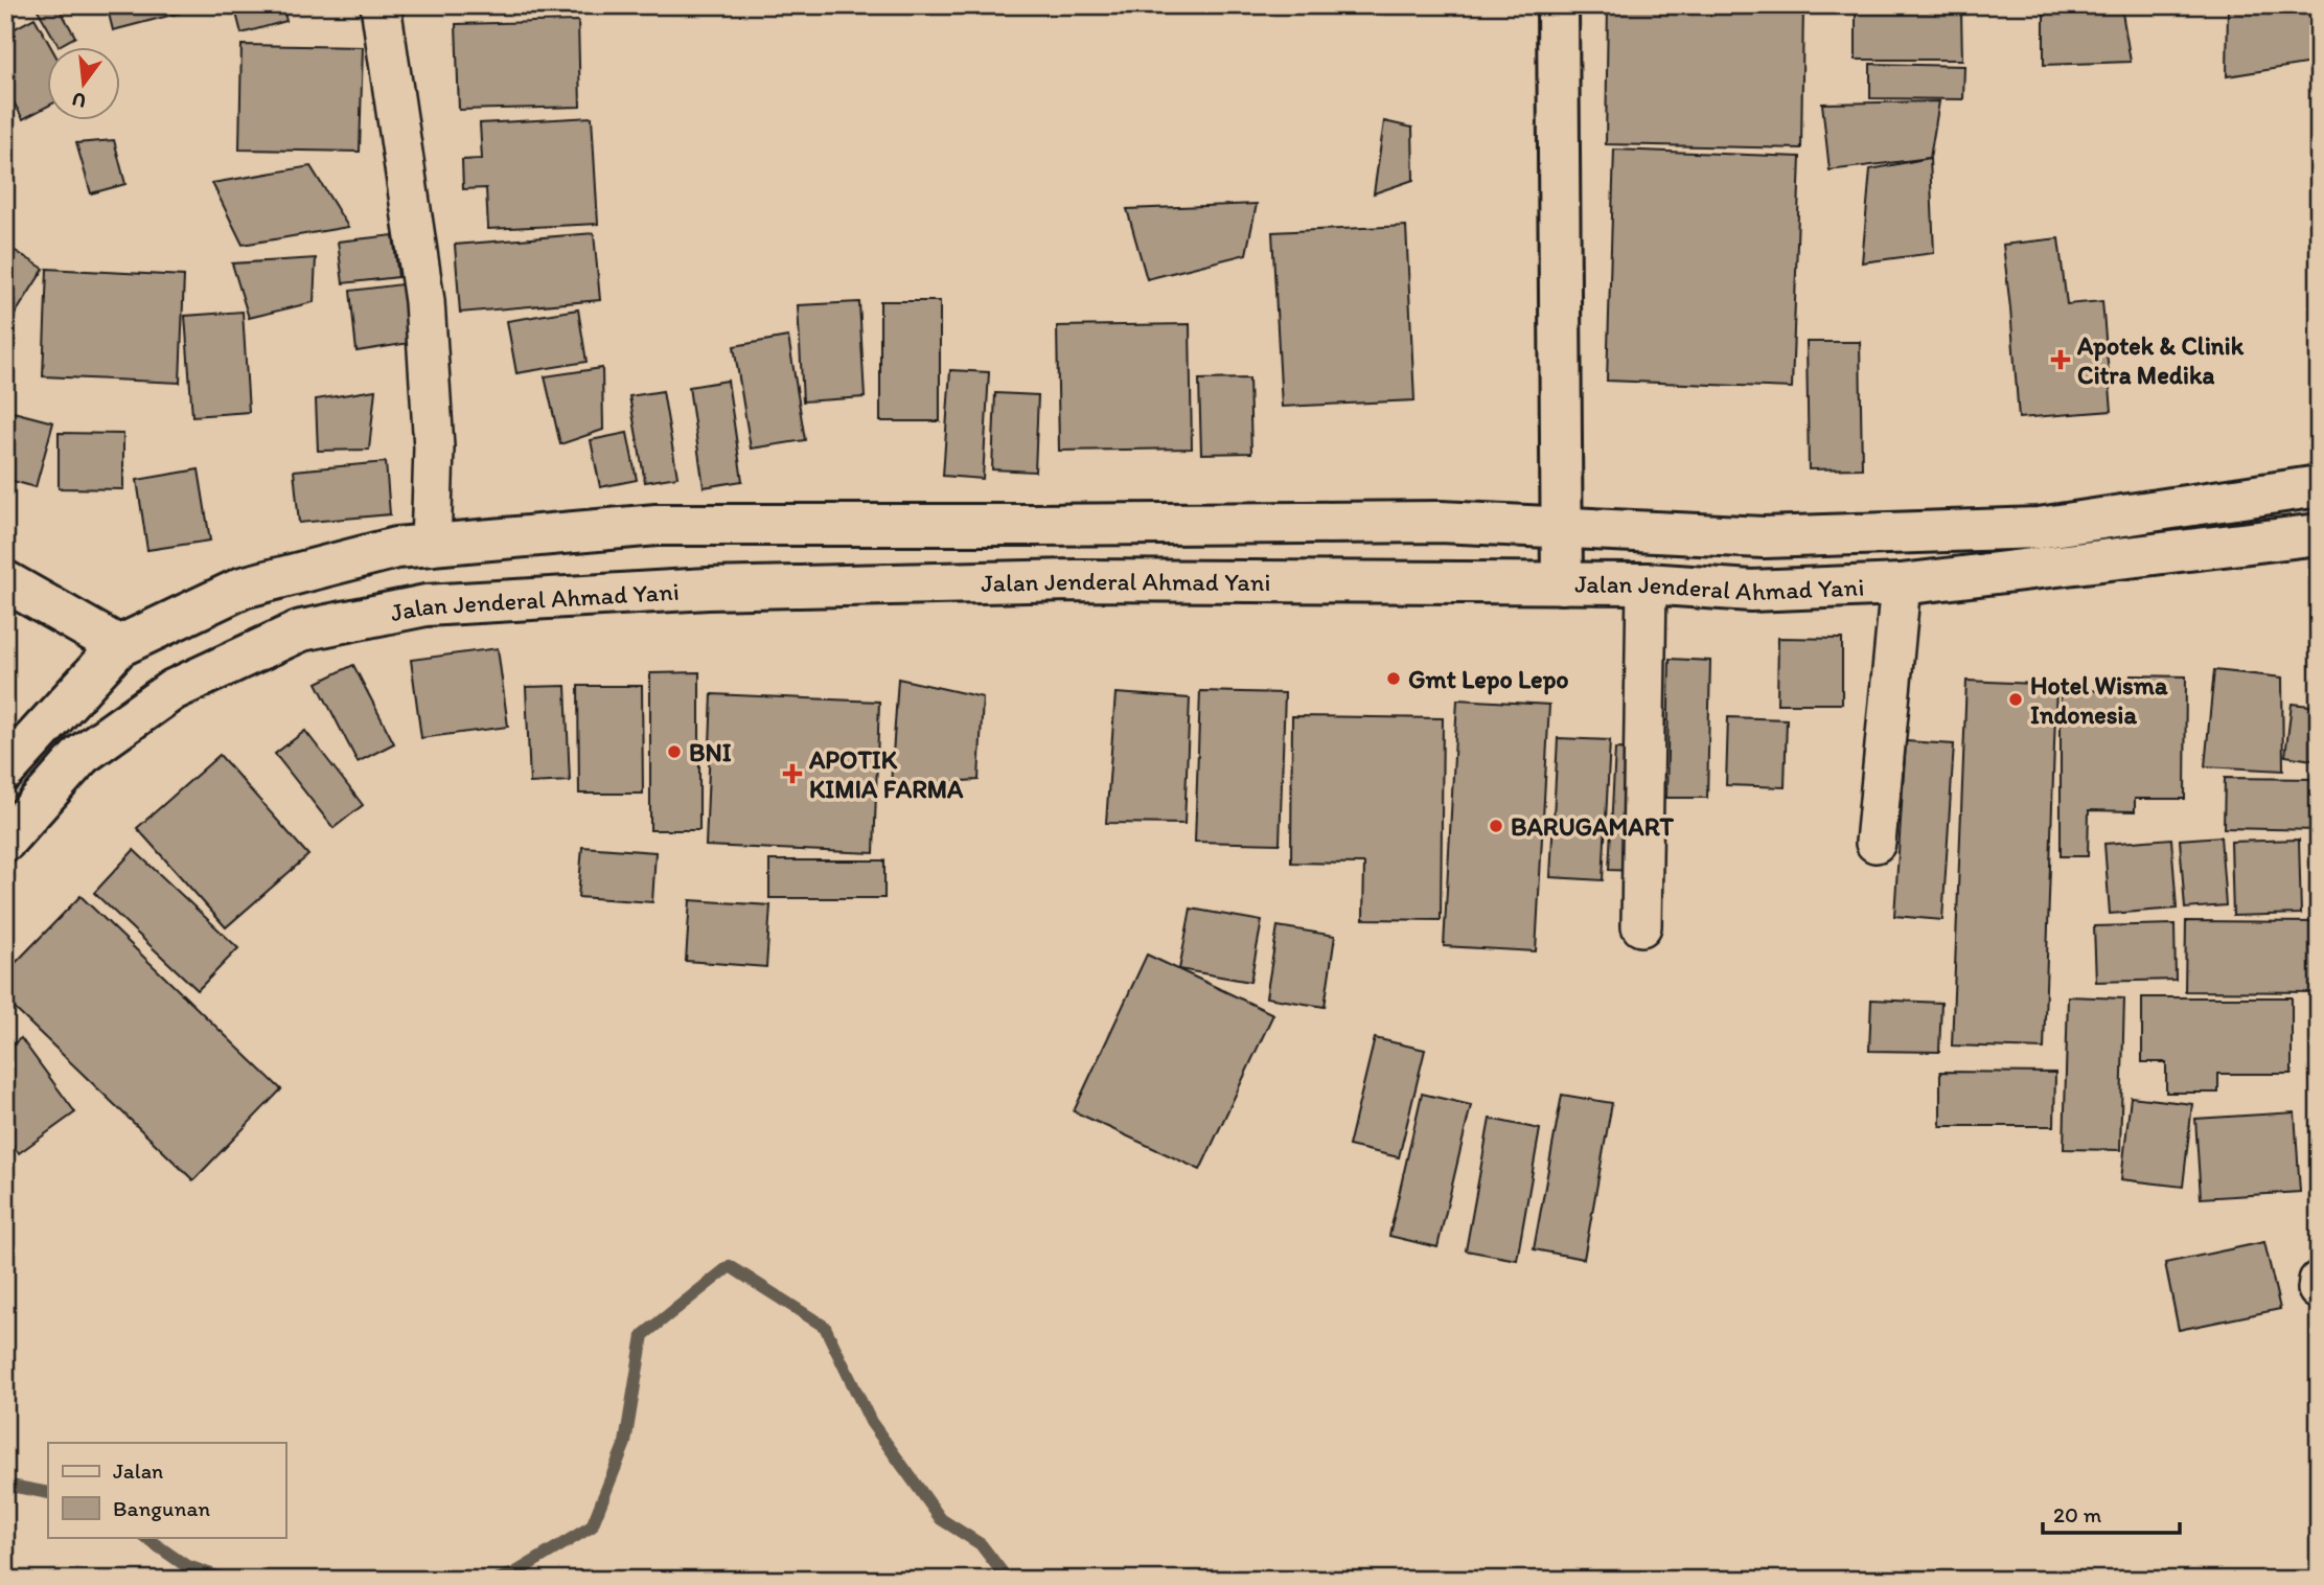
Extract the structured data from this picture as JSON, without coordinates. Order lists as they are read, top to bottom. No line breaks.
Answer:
{"streets":{"main road":["Jalan Jenderal Ahmad Yani"]},"places":{"health":["Apotek & Clinik Citra Medika","APOTIK KIMIA FARMA"],"other":["Gmt Lepo Lepo","Hotel Wisma Indonesia","BNI","BARUGAMART"]},"legend":["Jalan","Bangunan"],"scale_bar":"20 m","north":"bottom"}
